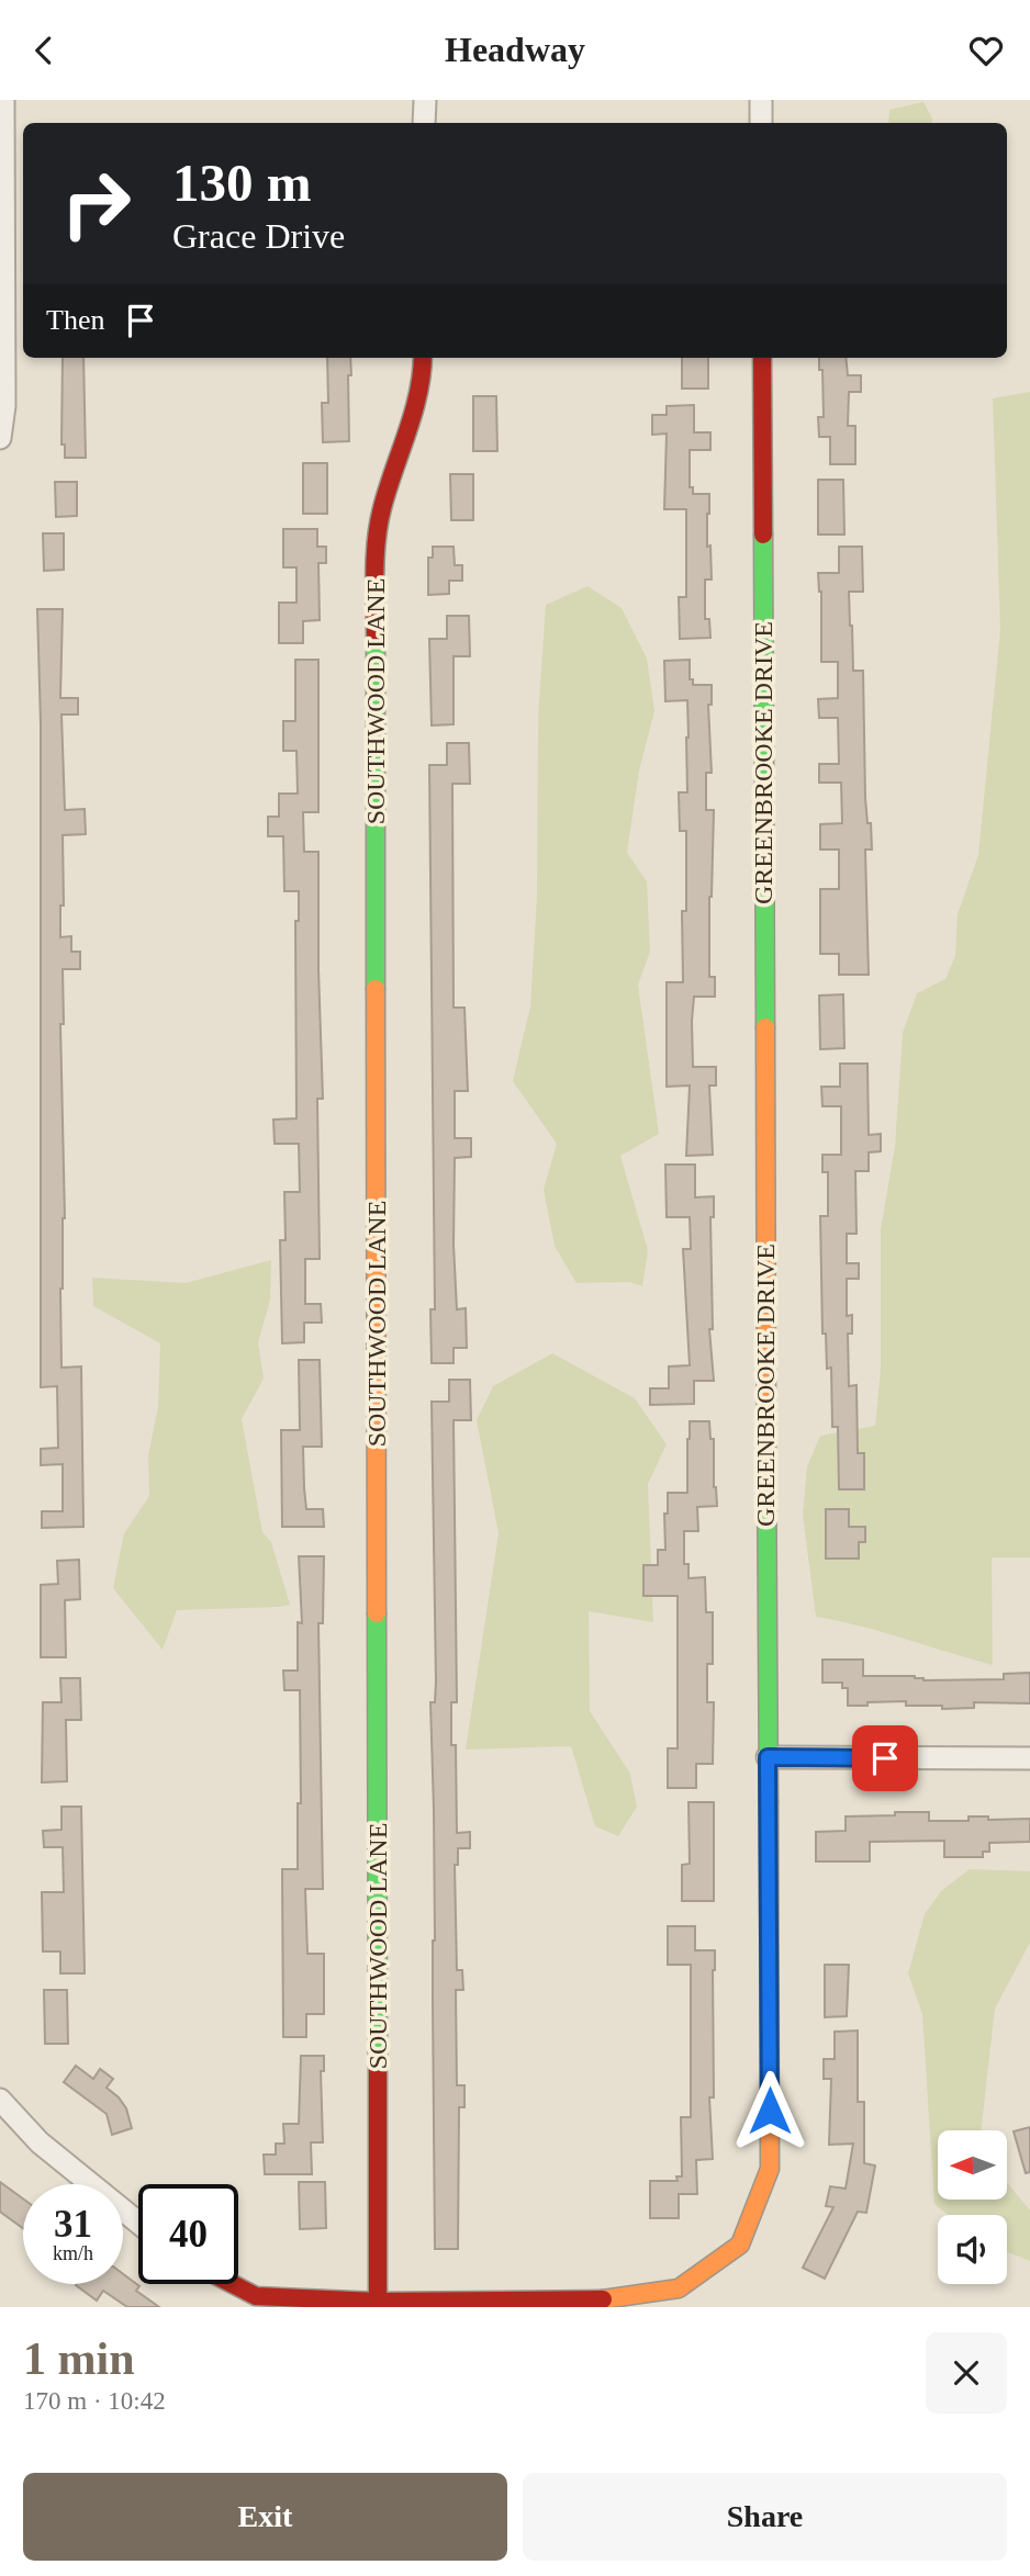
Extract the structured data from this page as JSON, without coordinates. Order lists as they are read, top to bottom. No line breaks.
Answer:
{"streets":{"street":["SOUTHWOOD LANE","GREENBROOKE DRIVE"]},"crossings":[["SOUTHWOOD LANE","GREENBROOKE DRIVE"]],"north":"left","page":{"header":"Headway","turn":["130 m","Grace Drive"],"then":"Then","speed":"31 km/h","limit":"40","heading":["1 min","170 m · 10:42"],"buttons":["Exit","Share"]}}
